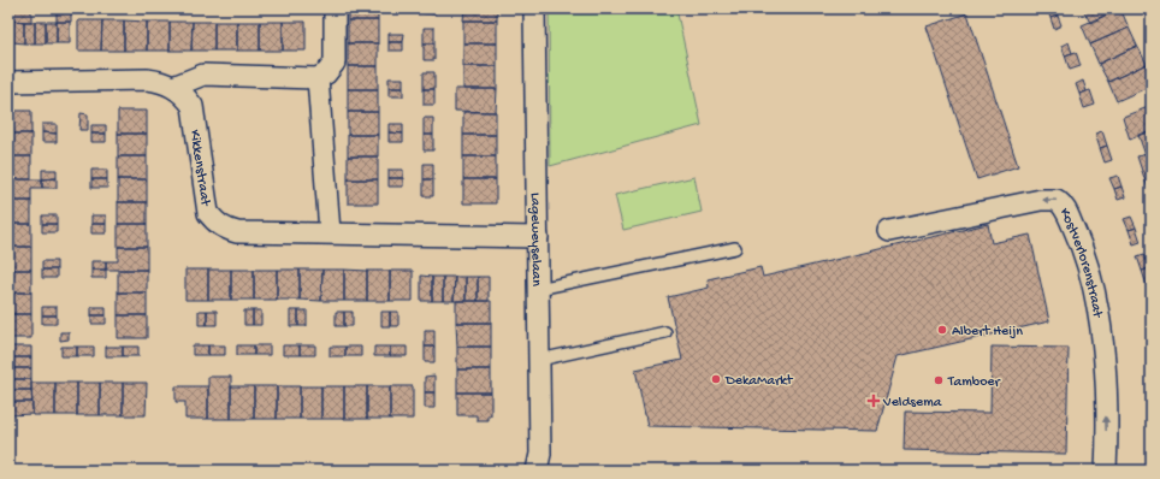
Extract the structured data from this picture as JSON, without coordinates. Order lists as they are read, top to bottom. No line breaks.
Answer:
{"streets":{"street":["Kikkenstraat","Lageweyselaan","Kostverlorenstraat"]},"crossings":[["Kikkenstraat","Lageweyselaan"]],"places":{"other":["Albert Heijn","DekaMarkt","Tamboer"],"health":["Veldsema"]}}
